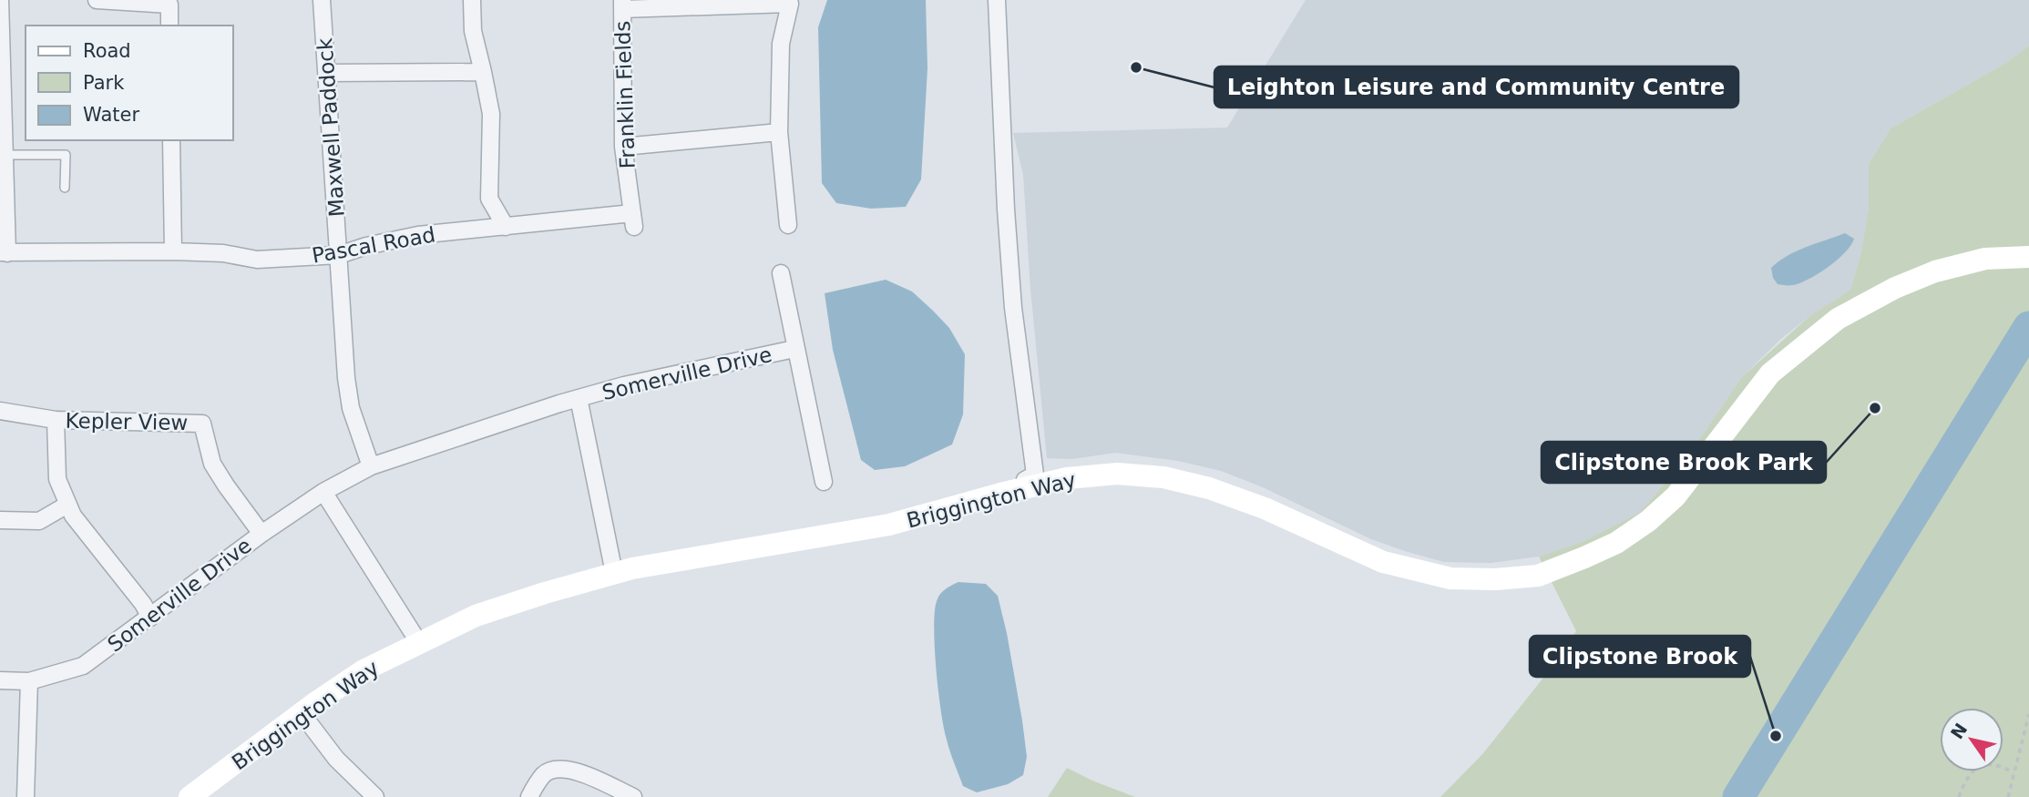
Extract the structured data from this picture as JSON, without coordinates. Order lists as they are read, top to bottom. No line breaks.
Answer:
{"streets":{"street":["Franklin Fields","Maxwell Paddock","Pascal Road","Somerville Drive","Kepler View","Briggington Way"]},"crossings":[["Franklin Fields","Pascal Road"],["Maxwell Paddock","Pascal Road"],["Maxwell Paddock","Somerville Drive"],["Somerville Drive","Kepler View"],["Somerville Drive","Briggington Way"]],"places":["Leighton Leisure and Community Centre","Clipstone Brook Park","Clipstone Brook"],"legend":["Road","Park","Water"],"north":"top left"}
